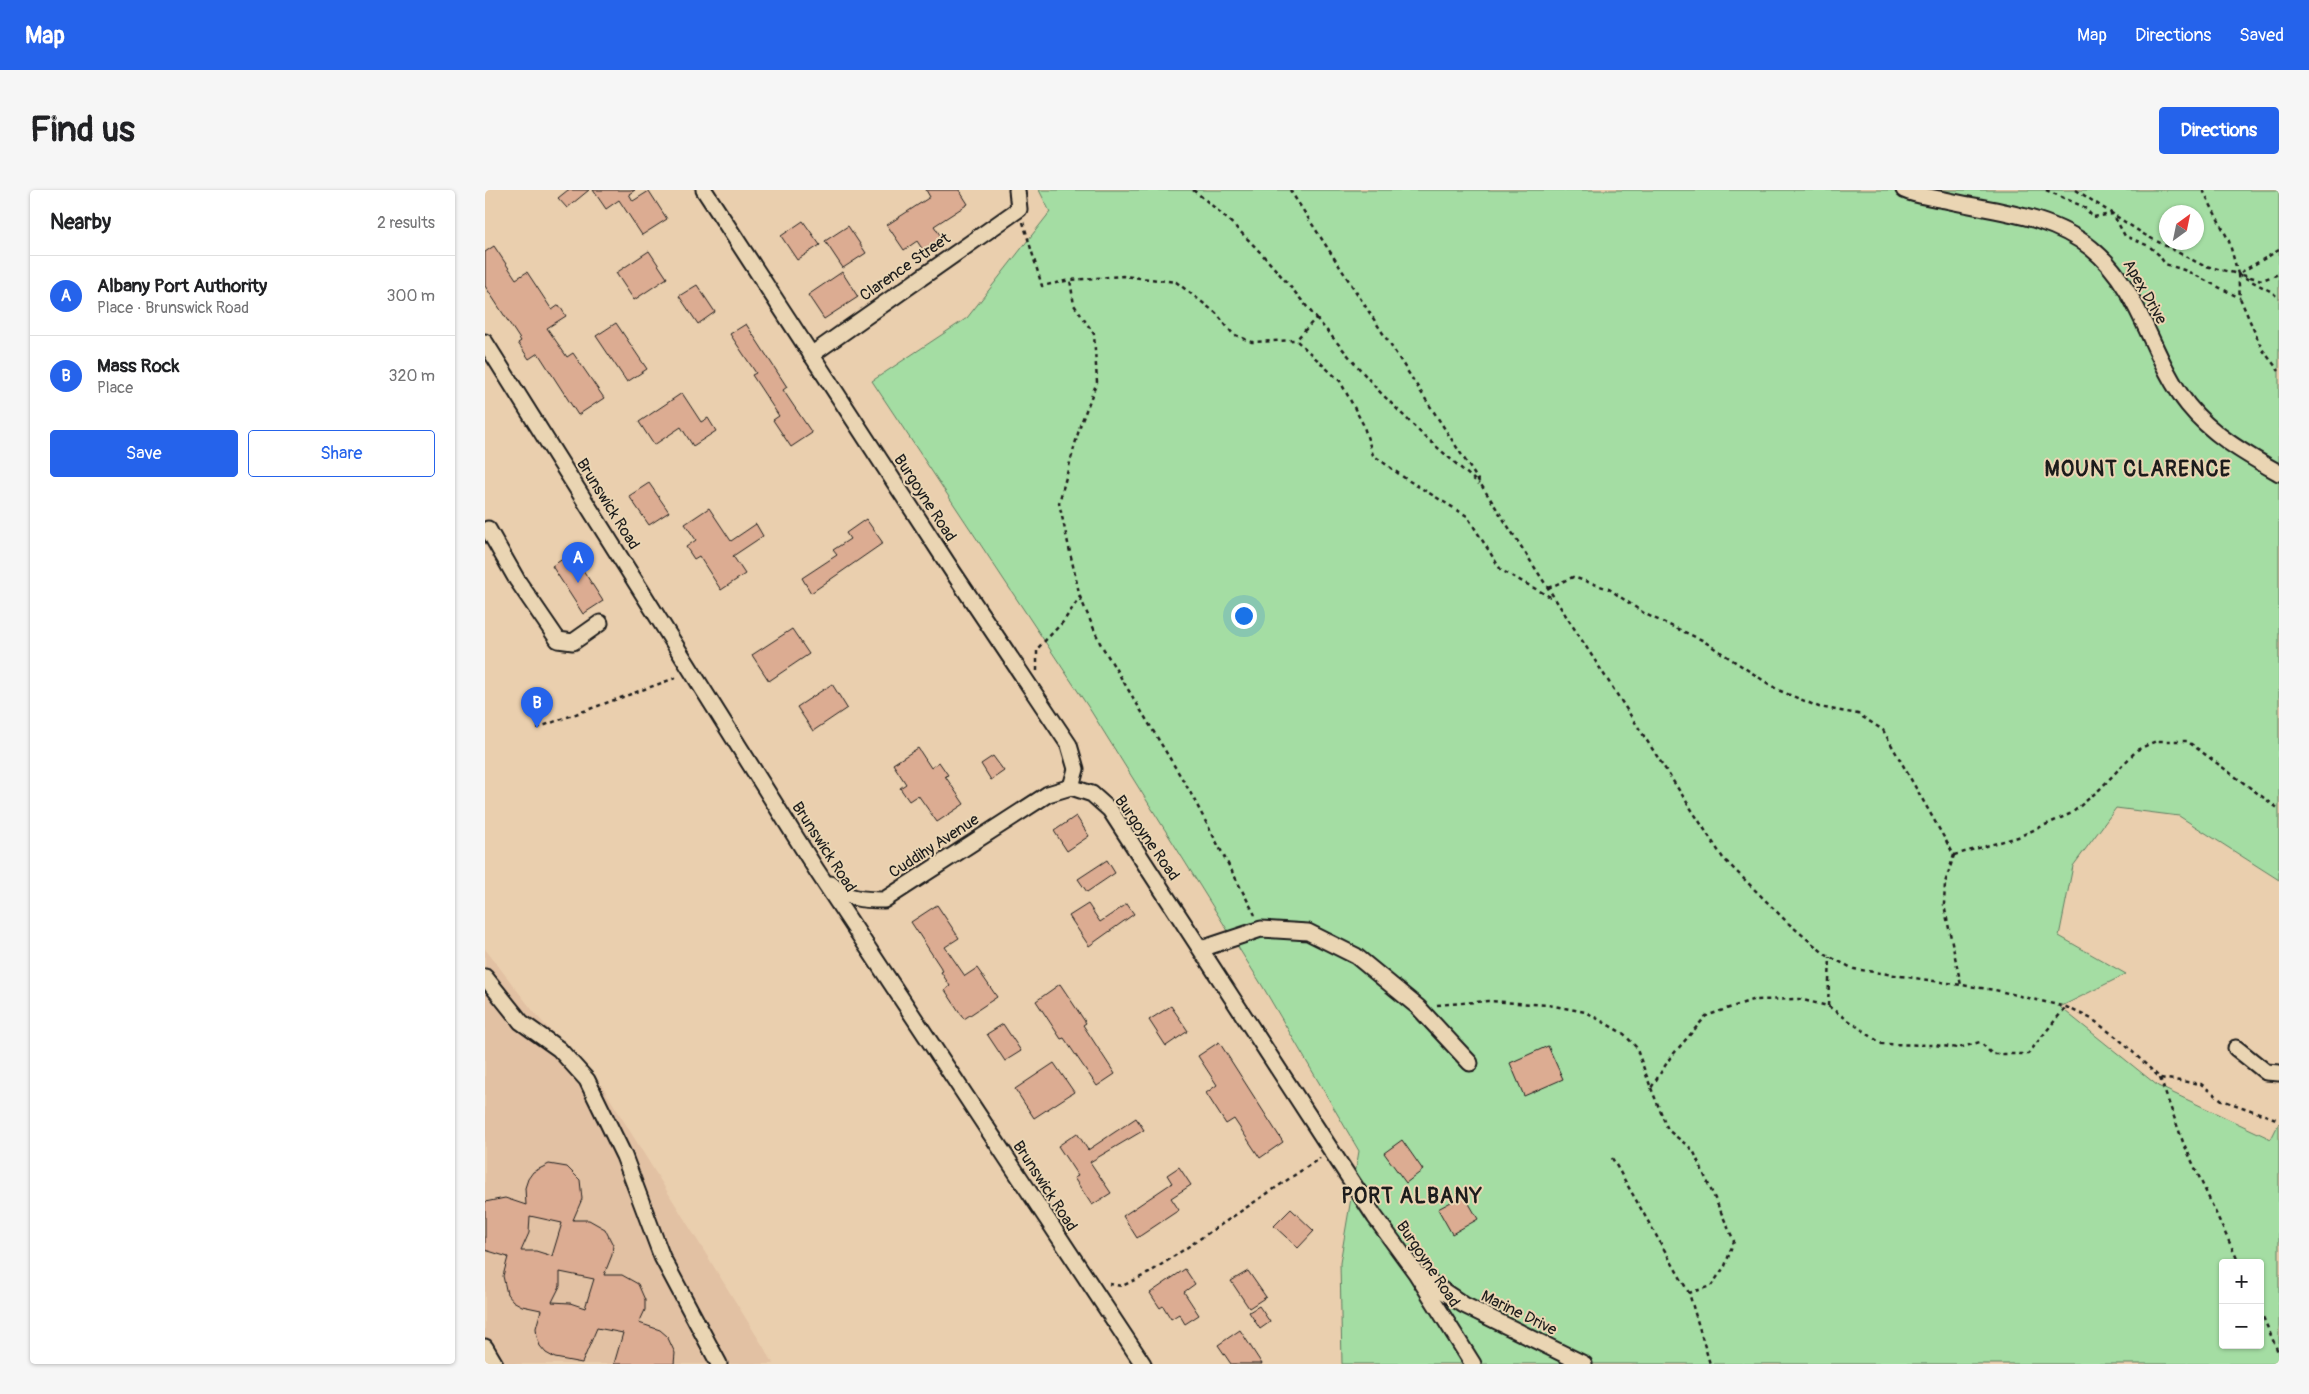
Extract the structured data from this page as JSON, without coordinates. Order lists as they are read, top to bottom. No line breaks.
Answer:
{"streets":{"street":["Clarence Street","Apex Drive","Burgoyne Road","Brunswick Road","Cuddihy Avenue","Marine Drive"]},"crossings":[["Clarence Street","Burgoyne Road"],["Burgoyne Road","Cuddihy Avenue"],["Burgoyne Road","Marine Drive"],["Brunswick Road","Cuddihy Avenue"]],"districts":["MOUNT CLARENCE","PORT ALBANY"],"north":"top right","page":{"header":"Map","nav":["Map","Directions","Saved"],"buttons":["Directions",["Save","Share"]],"title":"Find us","heading":["Nearby","2 results"],"list":[{"mark":"A","name":"Albany Port Authority","note":"Place · Brunswick Road","value":"300 m"},{"mark":"B","name":"Mass Rock","note":"Place","value":"320 m"}],"pins":["A","B"],"map_buttons":["+","−"]}}
